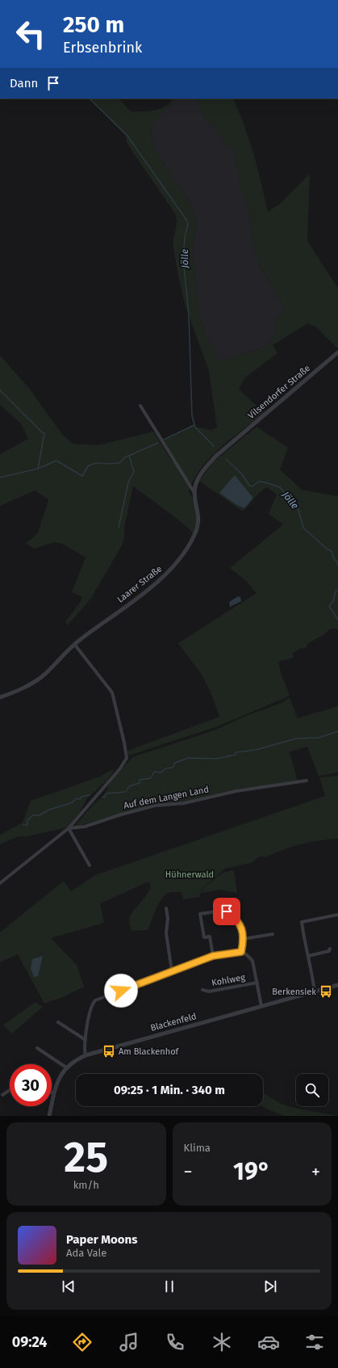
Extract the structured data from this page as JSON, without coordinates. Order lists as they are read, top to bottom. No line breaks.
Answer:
{"streets":{"street":["Vilsendorfer Straße","Laarer Straße","Auf dem Langen Land","Kohlweg","Blackenfeld"]},"crossings":[["Vilsendorfer Straße","Laarer Straße"]],"water":["Jölle"],"parks":["Hühnerwald"],"places":{"bus stop":["Berkensiek","Am Blackenhof"]},"page":{"turn":["250 m","Erbsenbrink"],"then":"Dann","limit":"30","trip":"09:25 · 1 Min. · 340 m","tile":[["25","km/h"],"Klima"],"heat":["−","19°","+"],"song":["Paper Moons","Ada Vale"],"tabs":"09:24"}}
